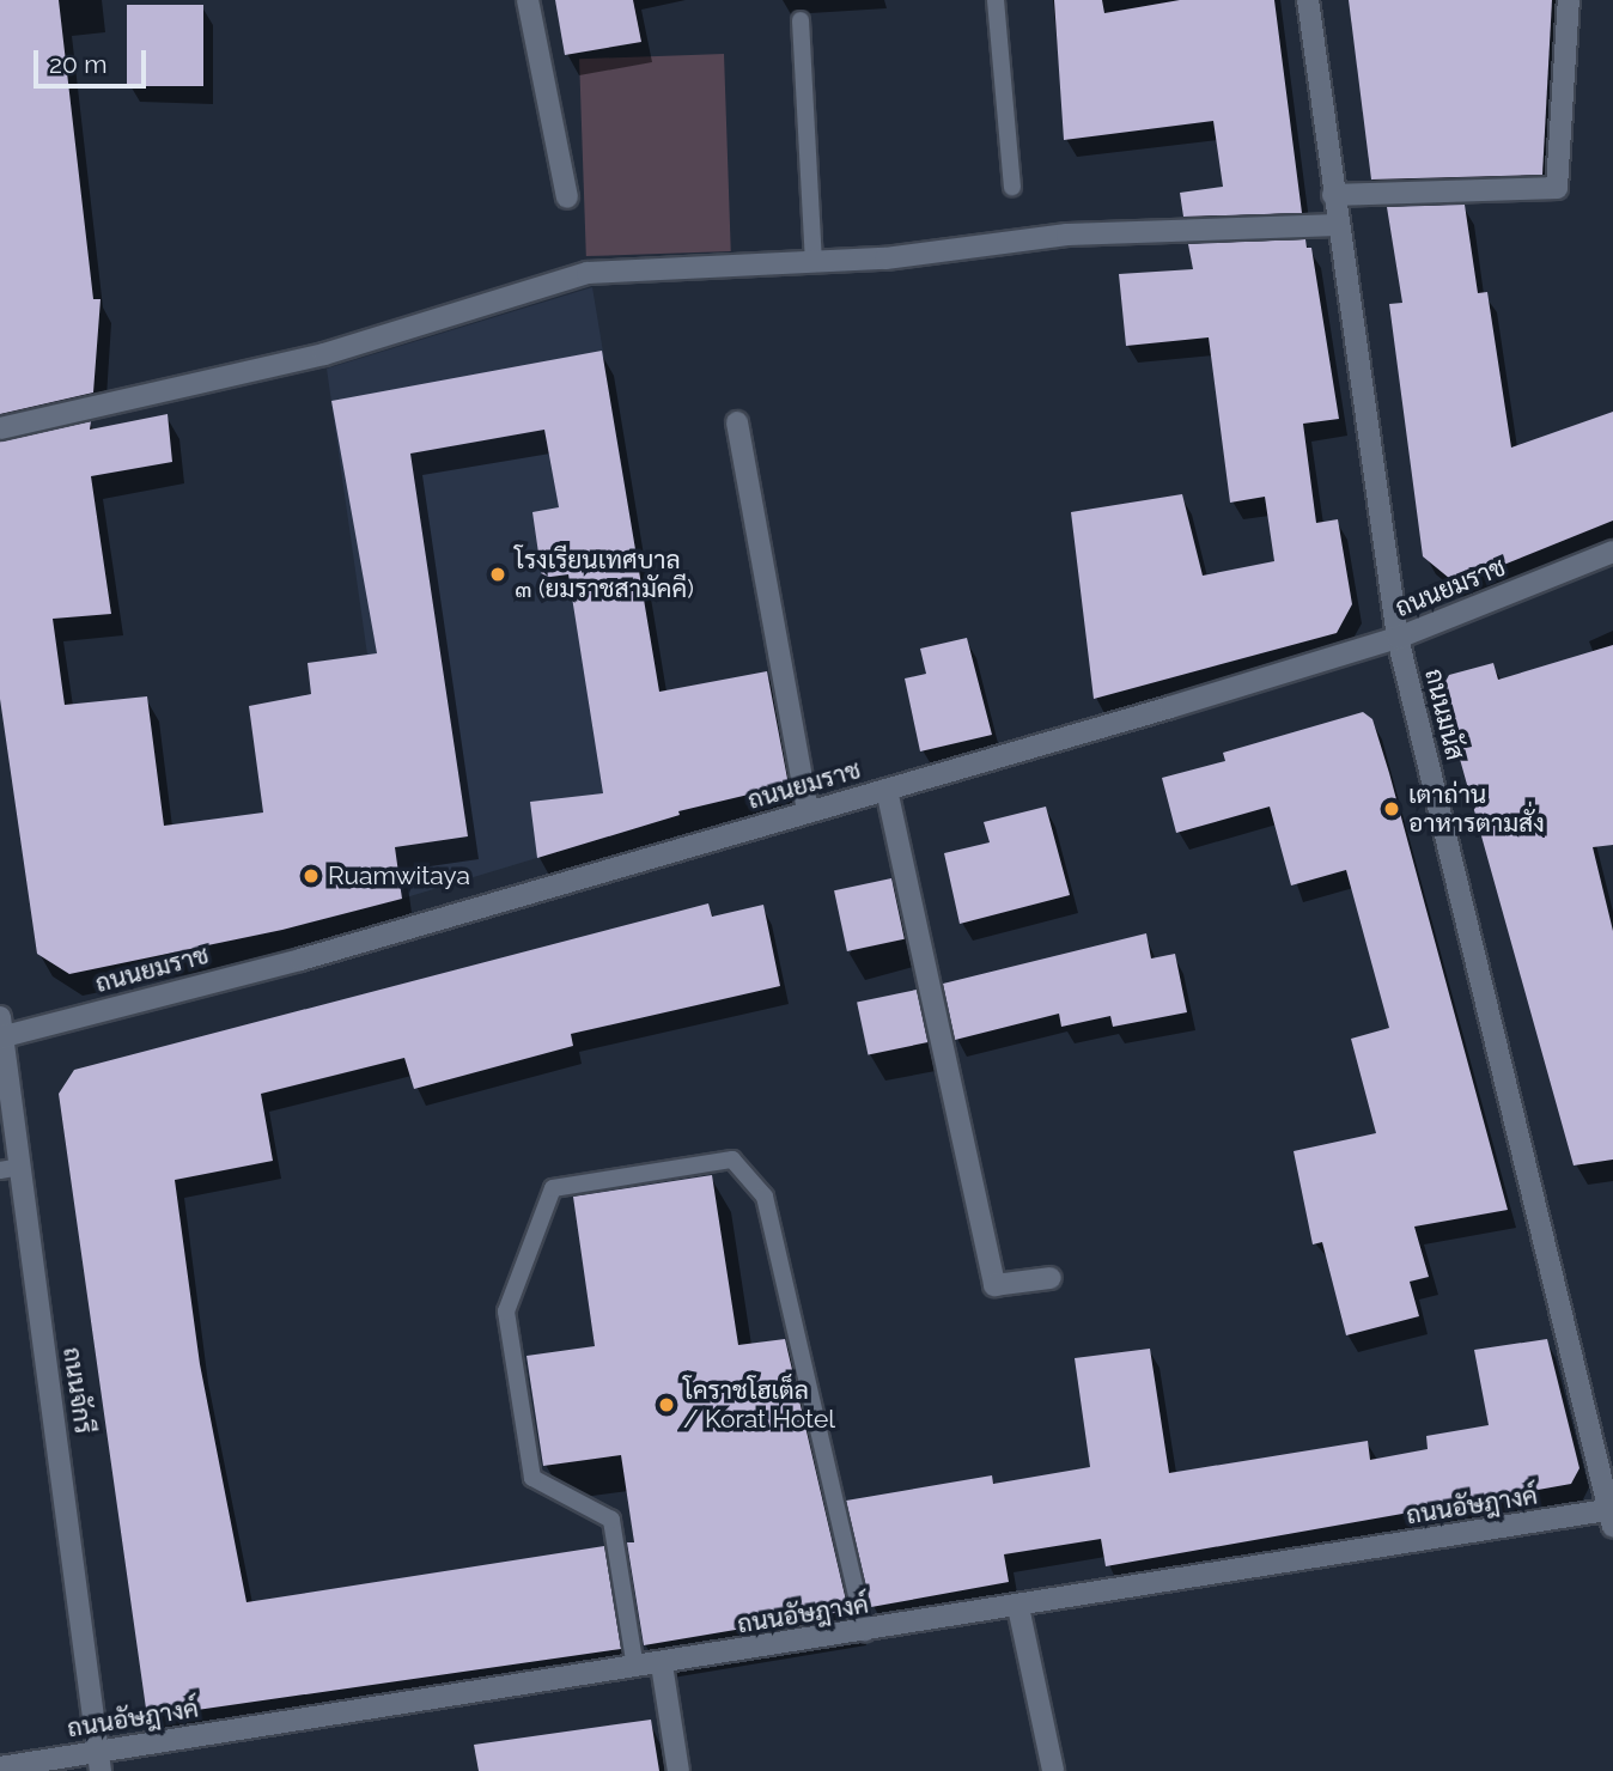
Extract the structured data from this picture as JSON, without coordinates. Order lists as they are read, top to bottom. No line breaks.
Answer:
{"streets":{"street":["ถนนยมราช","ถนนมนัส","ถนนจักรี","ถนนอัษฎางค์"]},"crossings":[["ถนนยมราช","ถนนมนัส"],["ถนนยมราช","ถนนจักรี"],["ถนนมนัส","ถนนอัษฎางค์"],["ถนนจักรี","ถนนอัษฎางค์"]],"places":["โรงเรียนเทศบาล ๓ (ยมราชสามัคคี)","เตาถ่าน อาหารตามสั่ง","Ruamwitaya","โคราชโฮเต็ล / Korat Hotel"],"scale_bar":"20 m"}
